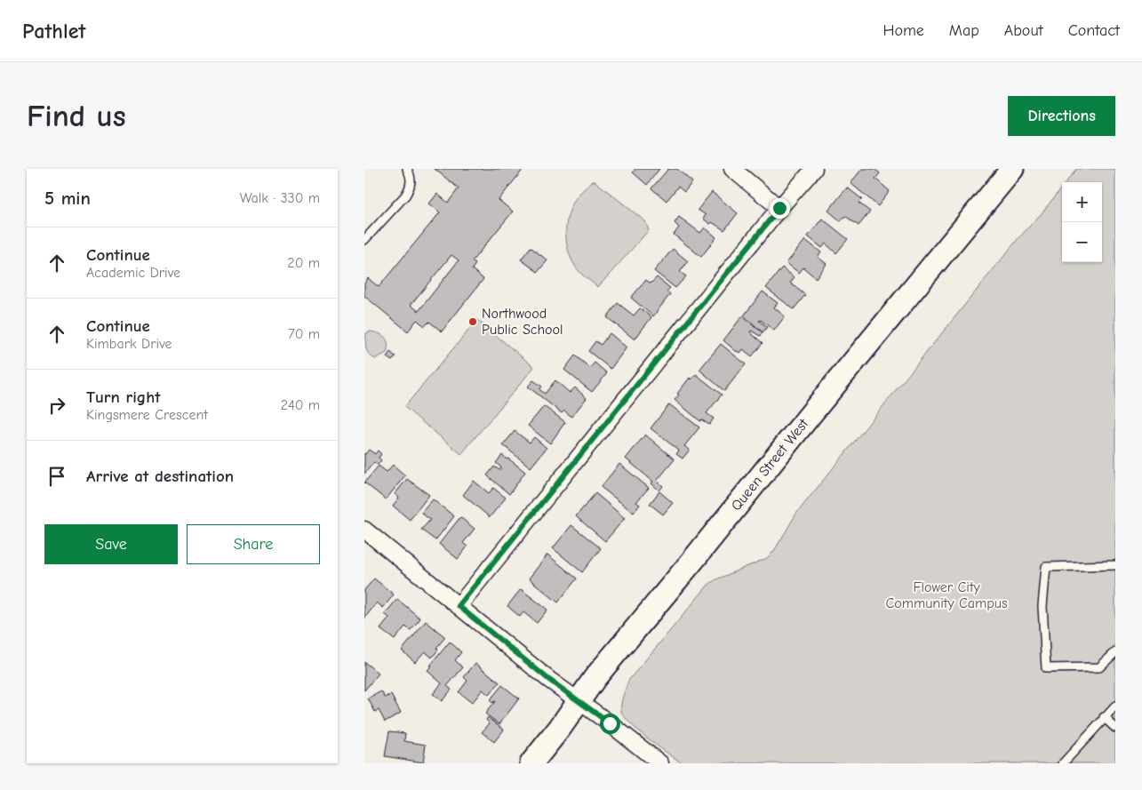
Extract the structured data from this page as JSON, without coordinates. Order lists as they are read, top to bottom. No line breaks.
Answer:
{"streets":{"main road":["Queen Street West"]},"parks":["Flower City Community Campus"],"places":["Northwood Public School"],"page":{"header":"Pathlet","nav":["Home","Map","About","Contact"],"buttons":["Directions",["Save","Share"]],"title":"Find us","heading":["5 min","Walk · 330 m"],"map_buttons":["+","−"],"list":[["Continue","Academic Drive","20 m"],["Continue","Kimbark Drive","70 m"],["Turn right","Kingsmere Crescent","240 m"],"Arrive at destination"]}}
